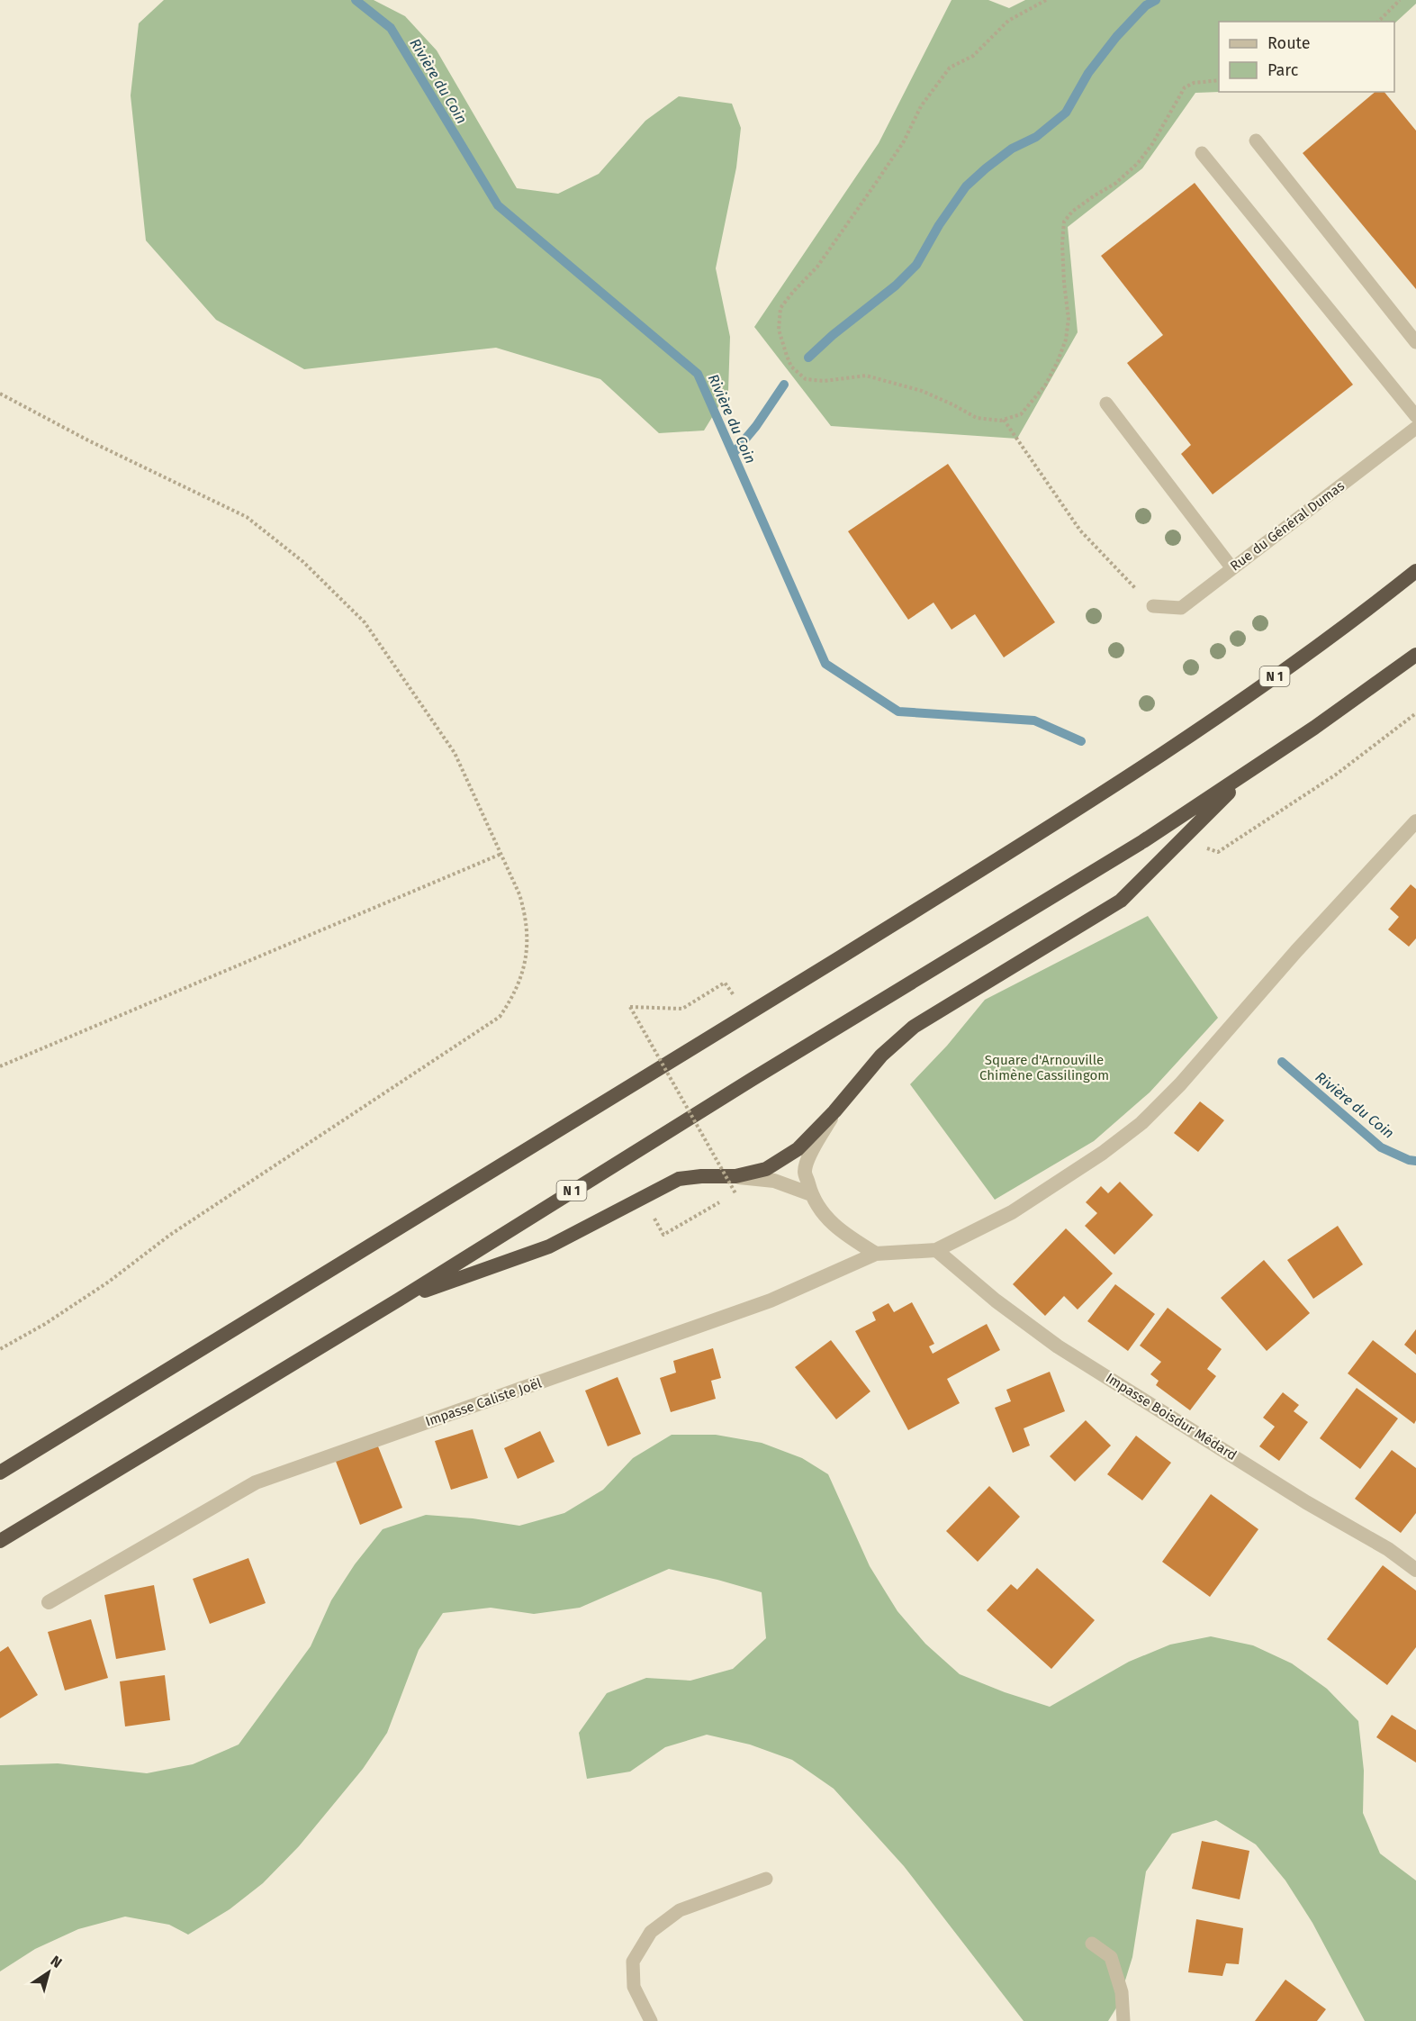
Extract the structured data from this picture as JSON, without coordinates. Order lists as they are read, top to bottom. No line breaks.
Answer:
{"streets":{"highway":["N 1"],"street":["Impasse Caliste Joël","Impasse Boisdur Médard"],"lane":["Rue du Général Dumas"]},"crossings":[["Impasse Caliste Joël","Impasse Boisdur Médard"]],"water":["Rivière du Coin"],"parks":["Square d'Arnouville Chimène Cassilingom"],"legend":["Route","Parc"],"north":"top right"}
